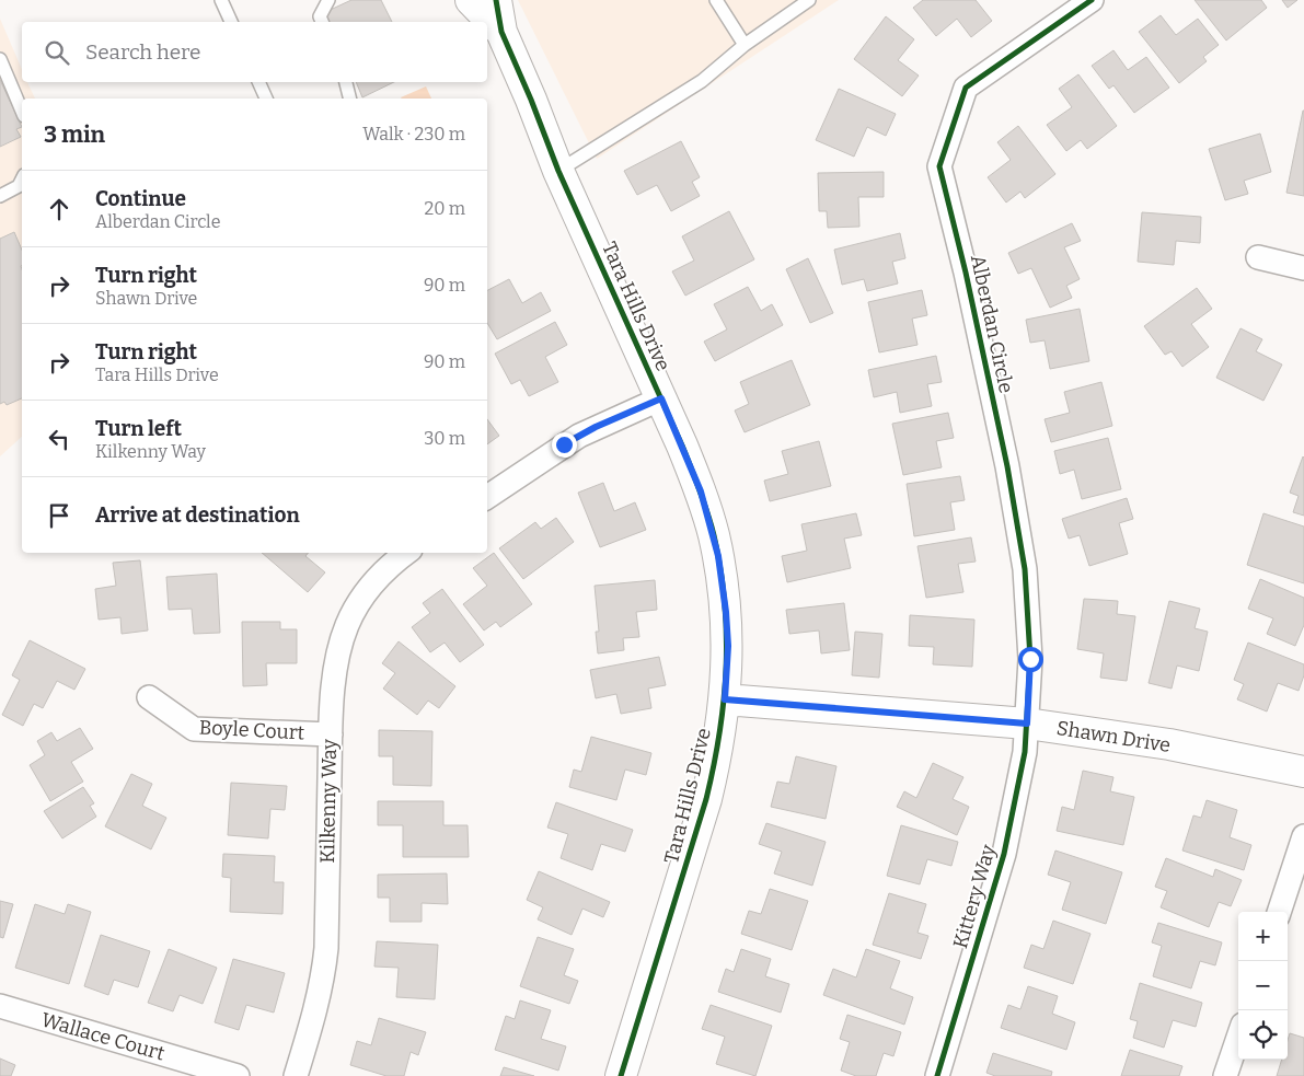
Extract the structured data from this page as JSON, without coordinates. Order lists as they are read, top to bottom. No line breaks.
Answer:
{"streets":{"street":["Tara Hills Drive","Alberdan Circle","Boyle Court","Shawn Drive","Kilkenny Way","Kittery Way","Wallace Court"]},"crossings":[["Tara Hills Drive","Shawn Drive"],["Alberdan Circle","Shawn Drive"],["Alberdan Circle","Kittery Way"],["Boyle Court","Kilkenny Way"],["Shawn Drive","Kittery Way"]],"page":{"search":"Search here","heading":["3 min","Walk · 230 m"],"list":[["Continue","Alberdan Circle","20 m"],["Turn right","Shawn Drive","90 m"],["Turn right","Tara Hills Drive","90 m"],["Turn left","Kilkenny Way","30 m"],"Arrive at destination"],"map_buttons":["+","−"]}}
